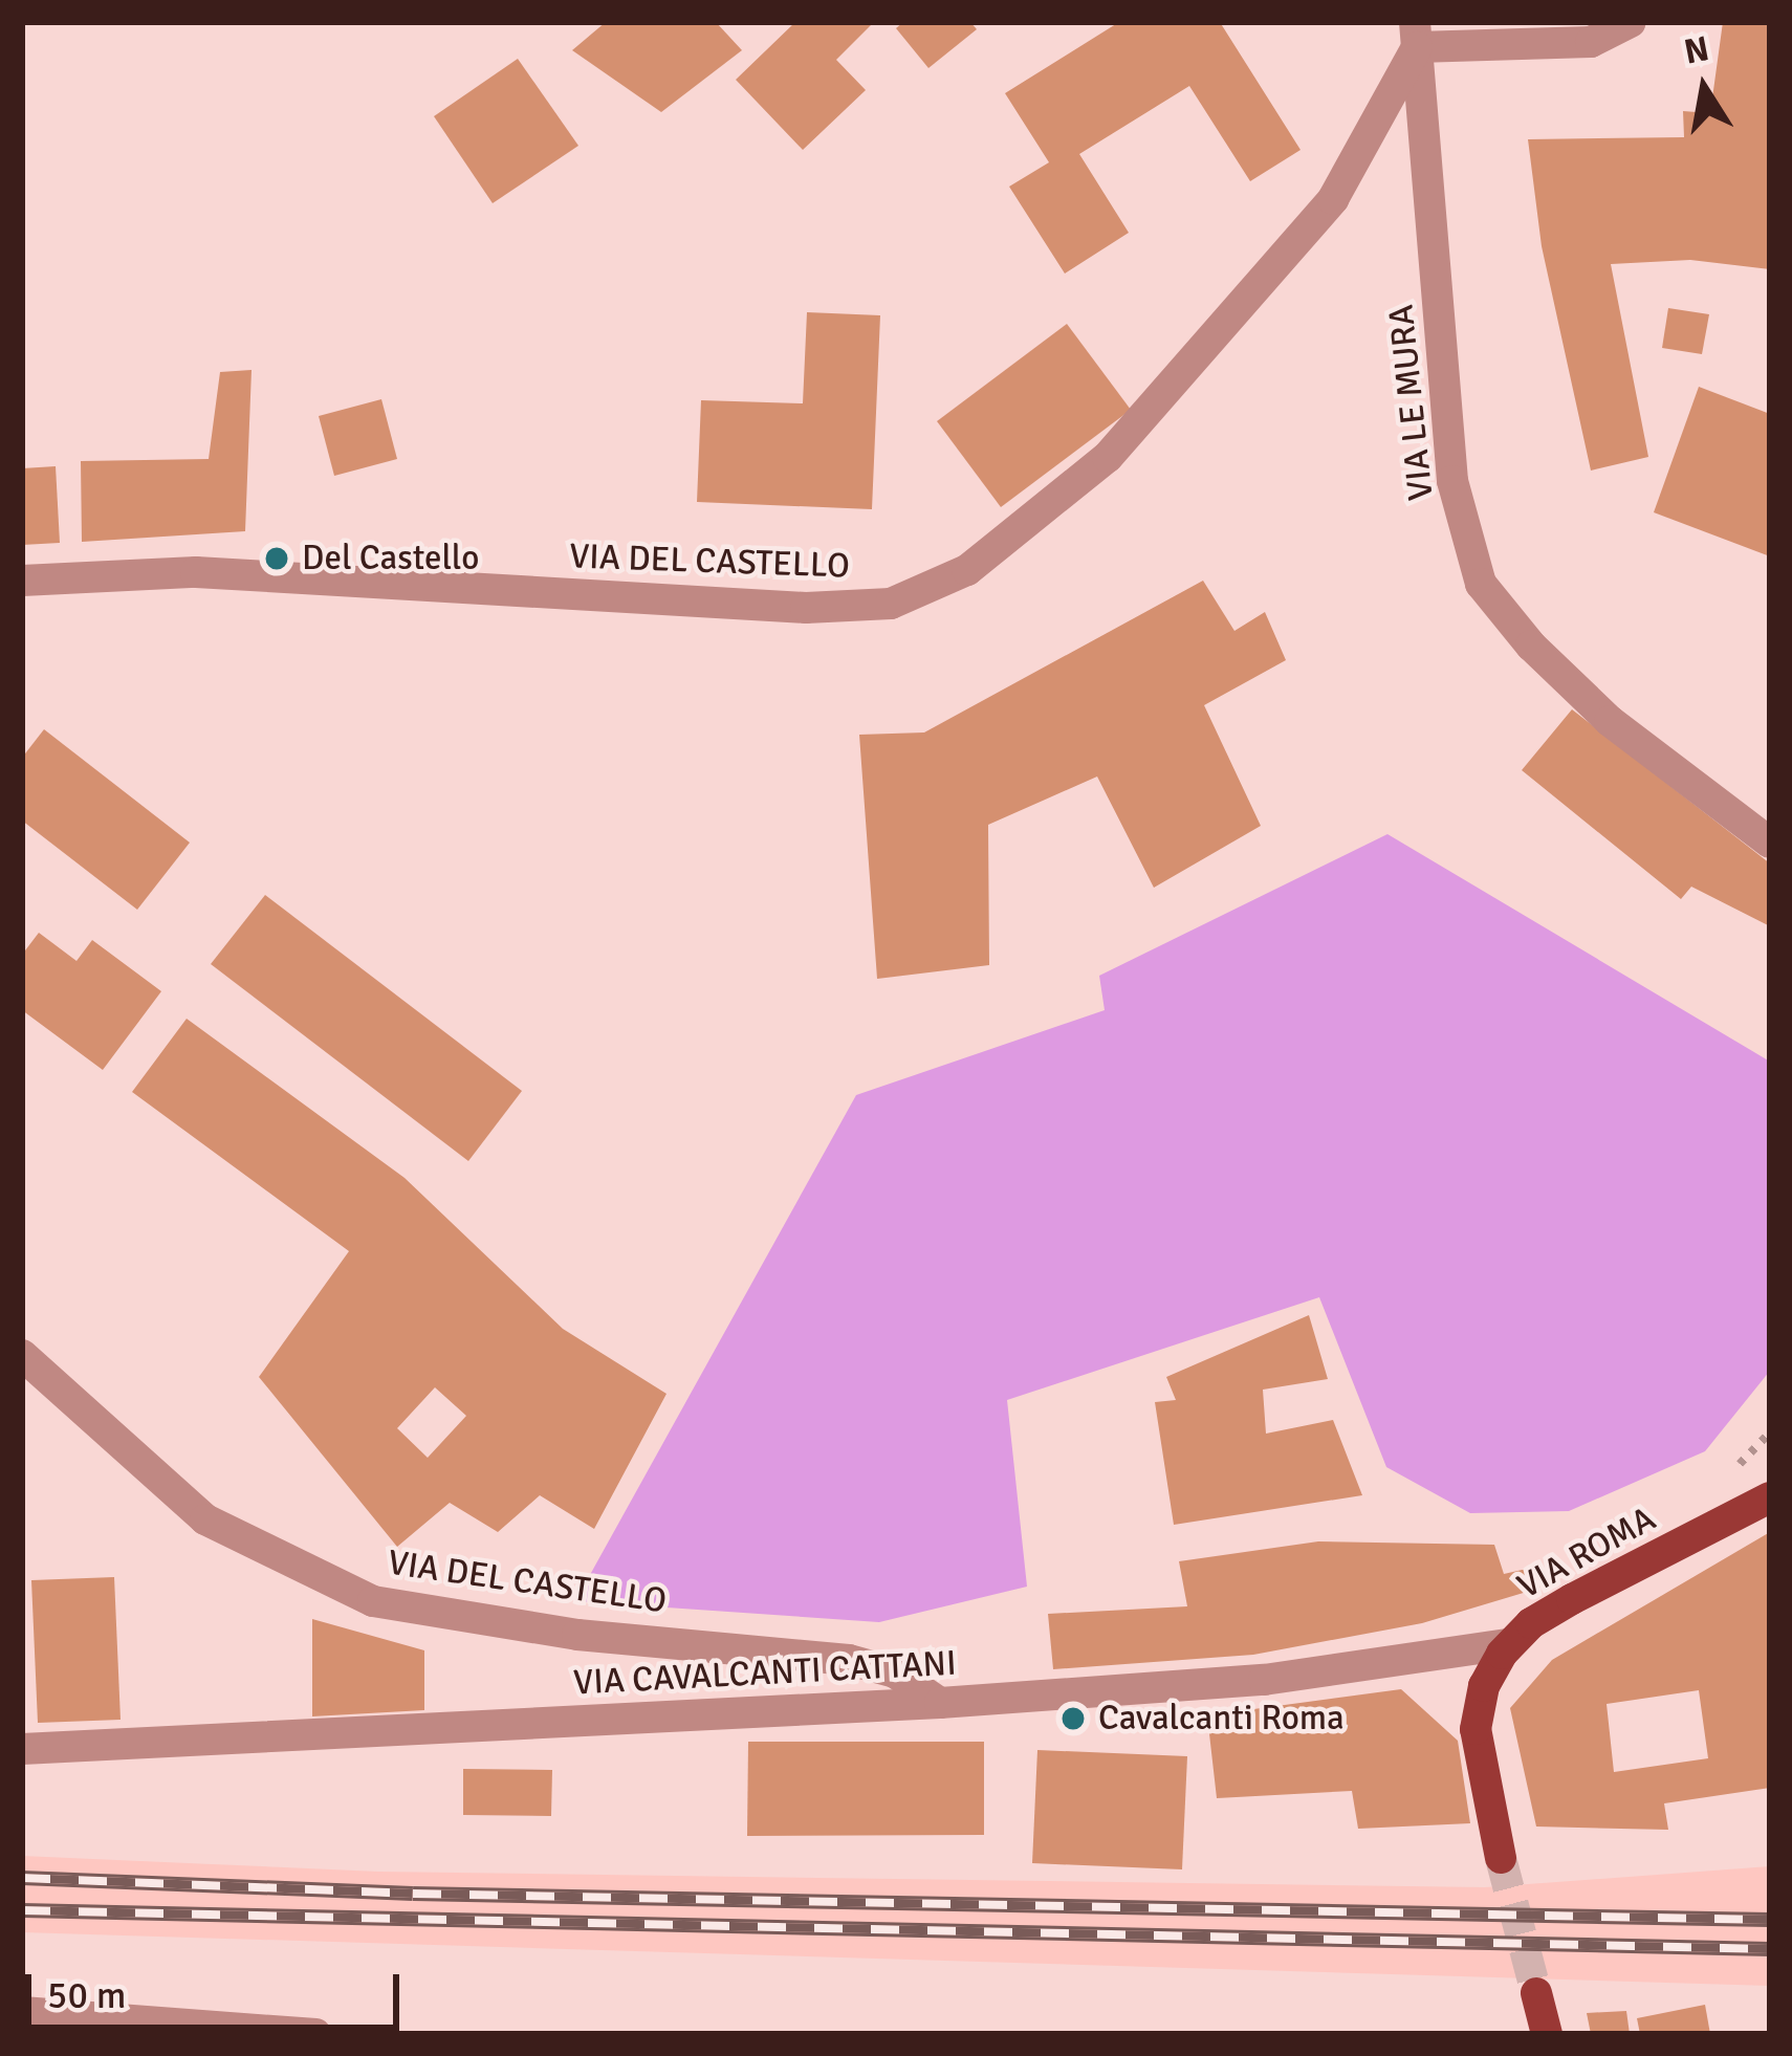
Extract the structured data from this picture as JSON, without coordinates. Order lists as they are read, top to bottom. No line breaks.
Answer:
{"streets":{"main road":["VIA ROMA"],"street":["VIA LE MURA","VIA DEL CASTELLO","VIA CAVALCANTI CATTANI"]},"crossings":[["VIA LE MURA","VIA DEL CASTELLO"],["VIA DEL CASTELLO","VIA CAVALCANTI CATTANI"],["VIA ROMA","VIA CAVALCANTI CATTANI"]],"places":["Del Castello","Cavalcanti Roma"],"scale_bar":"50 m","north":"top"}
